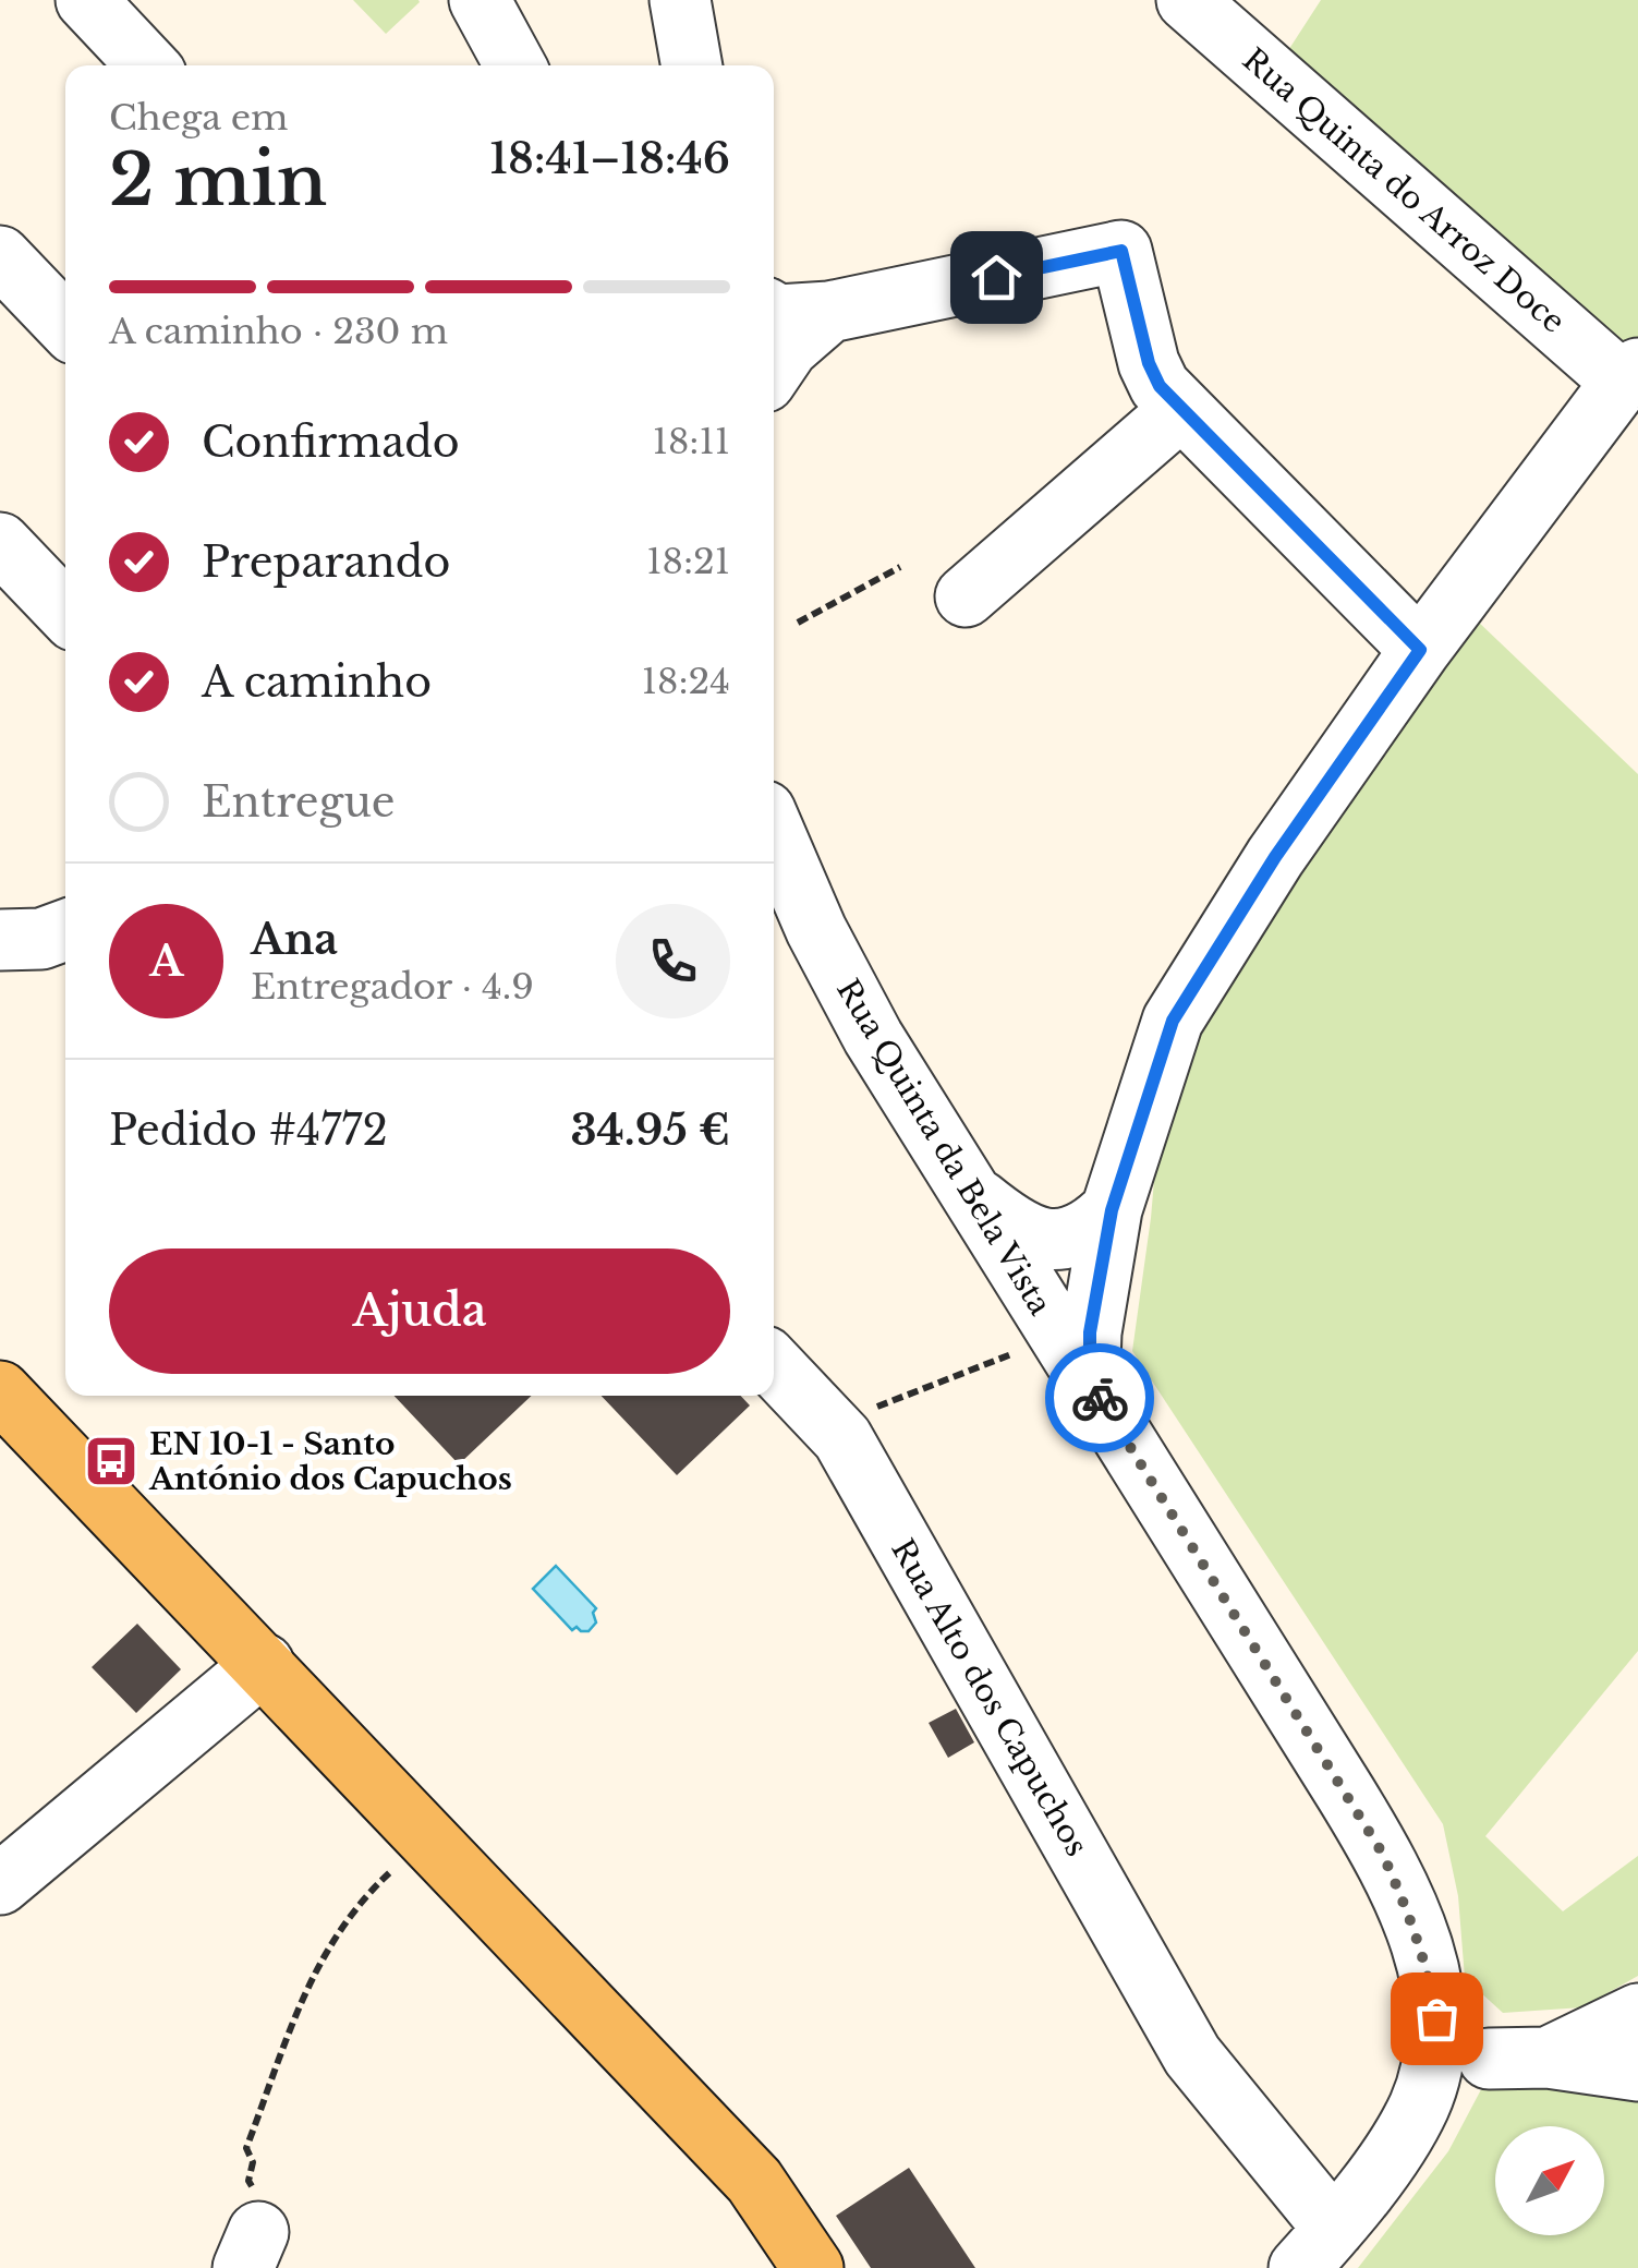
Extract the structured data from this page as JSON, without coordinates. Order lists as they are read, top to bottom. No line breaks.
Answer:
{"streets":{"street":["Rua Quinta do Arroz Doce","Rua Quinta da Bela Vista","Rua Alto dos Capuchos"]},"places":{"bus stop":["EN 10-1 - Santo António dos Capuchos"]},"north":"top right","page":{"heading":["2 min","Chega em","18:41–18:46"],"panel":["Ana","Entregador · 4.9","Pedido #4772","34.95 €"],"bar":"A caminho · 230 m","list":[["Confirmado","18:11"],["Preparando","18:21"],["A caminho","18:24"],"Entregue"],"round":"A","buttons":"Ajuda"}}
